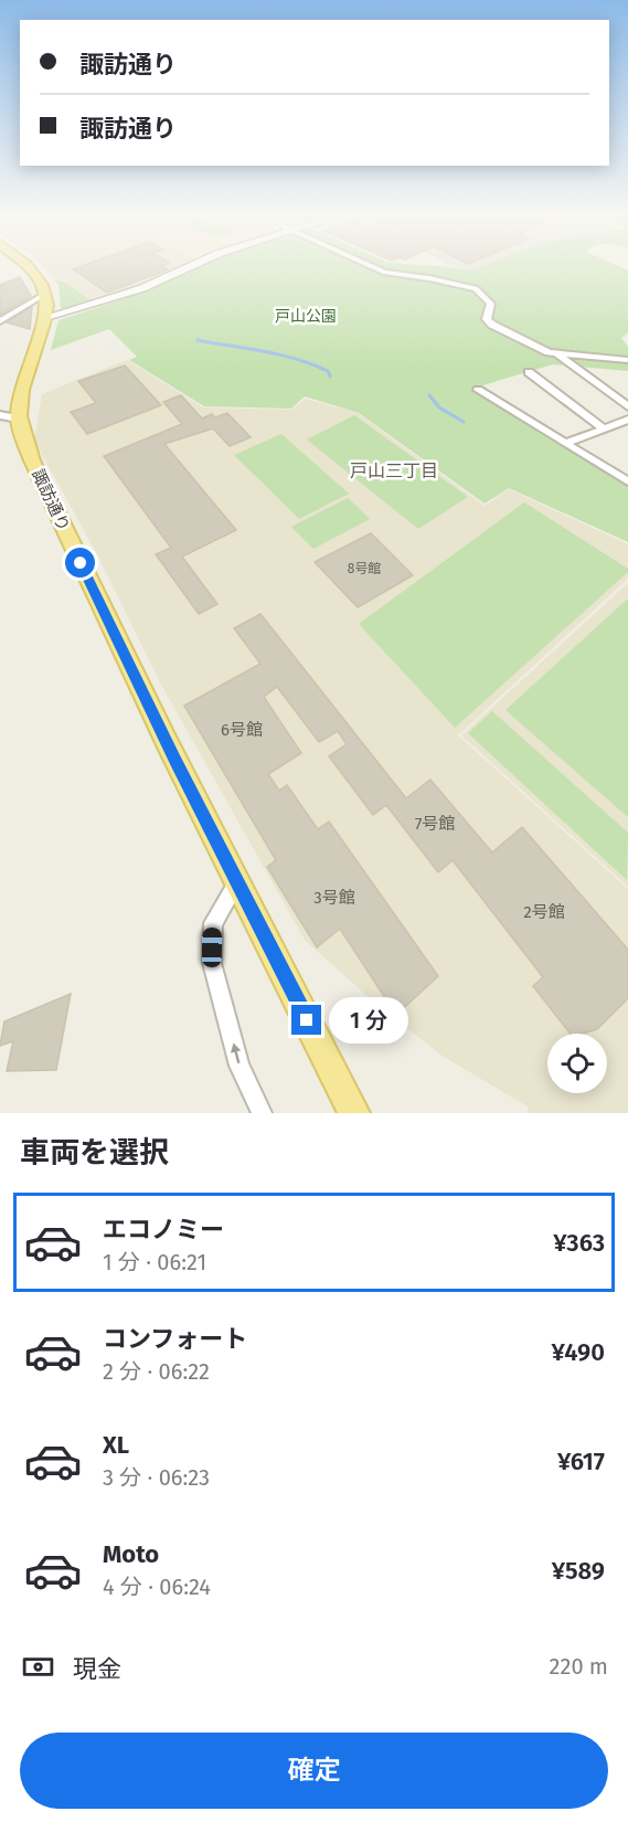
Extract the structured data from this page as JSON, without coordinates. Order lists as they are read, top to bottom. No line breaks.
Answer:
{"streets":{"main road":["諏訪通り"]},"districts":["戸山三丁目"],"parks":["戸山公園"],"house_numbers":["8号館","6号館","7号館","3号館","2号館"],"page":{"banner":["諏訪通り","諏訪通り"],"bubble":"1 分","heading":"車両を選択","list":[{"name":"エコノミー","note":"1 分 · 06:21","value":"¥363"},{"name":"コンフォート","note":"2 分 · 06:22","value":"¥490"},{"name":"XL","note":"3 分 · 06:23","value":"¥617"},{"name":"Moto","note":"4 分 · 06:24","value":"¥589"}],"pay":["現金","220 m"],"buttons":"確定"}}
